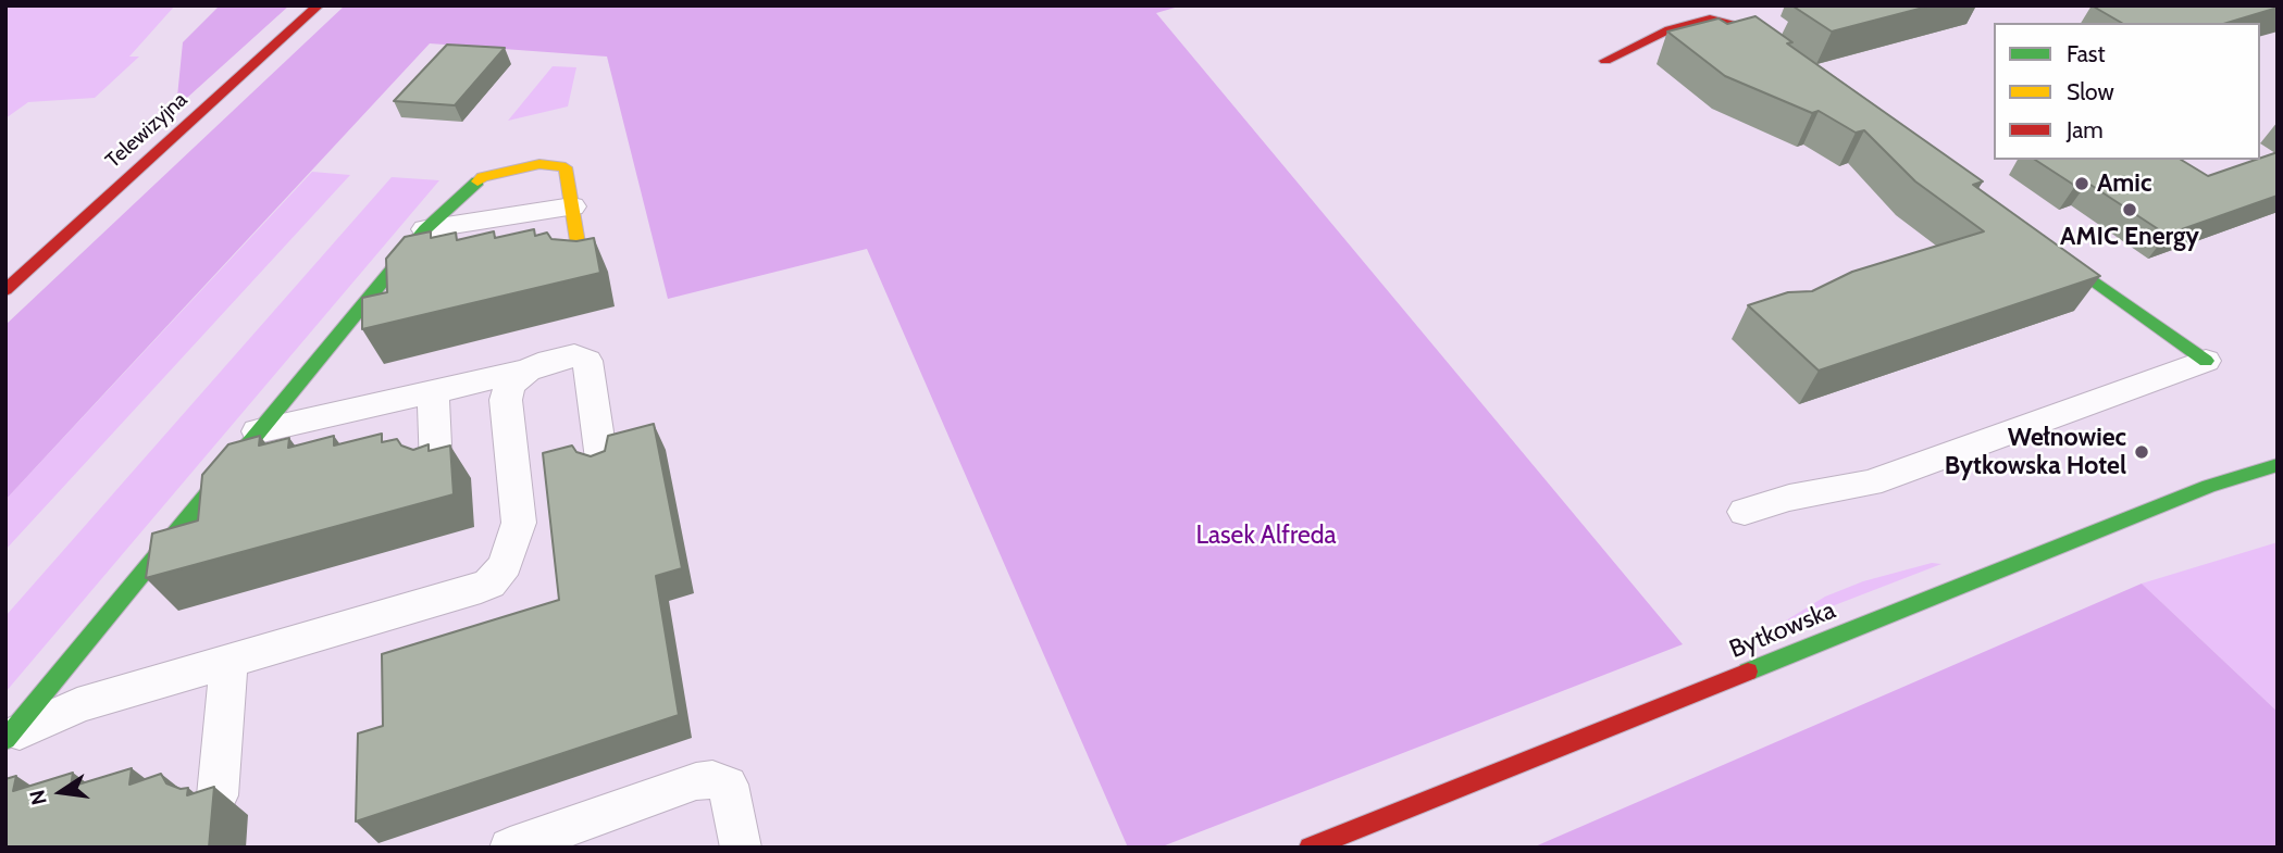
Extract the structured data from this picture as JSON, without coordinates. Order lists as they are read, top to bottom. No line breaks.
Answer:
{"streets":{"street":["Telewizyjna","Bytkowska"]},"parks":["Lasek Alfreda"],"places":["Amic","AMIC Energy","Wełnowiec Bytkowska Hotel"],"legend":["Fast","Slow","Jam"],"north":"left"}
